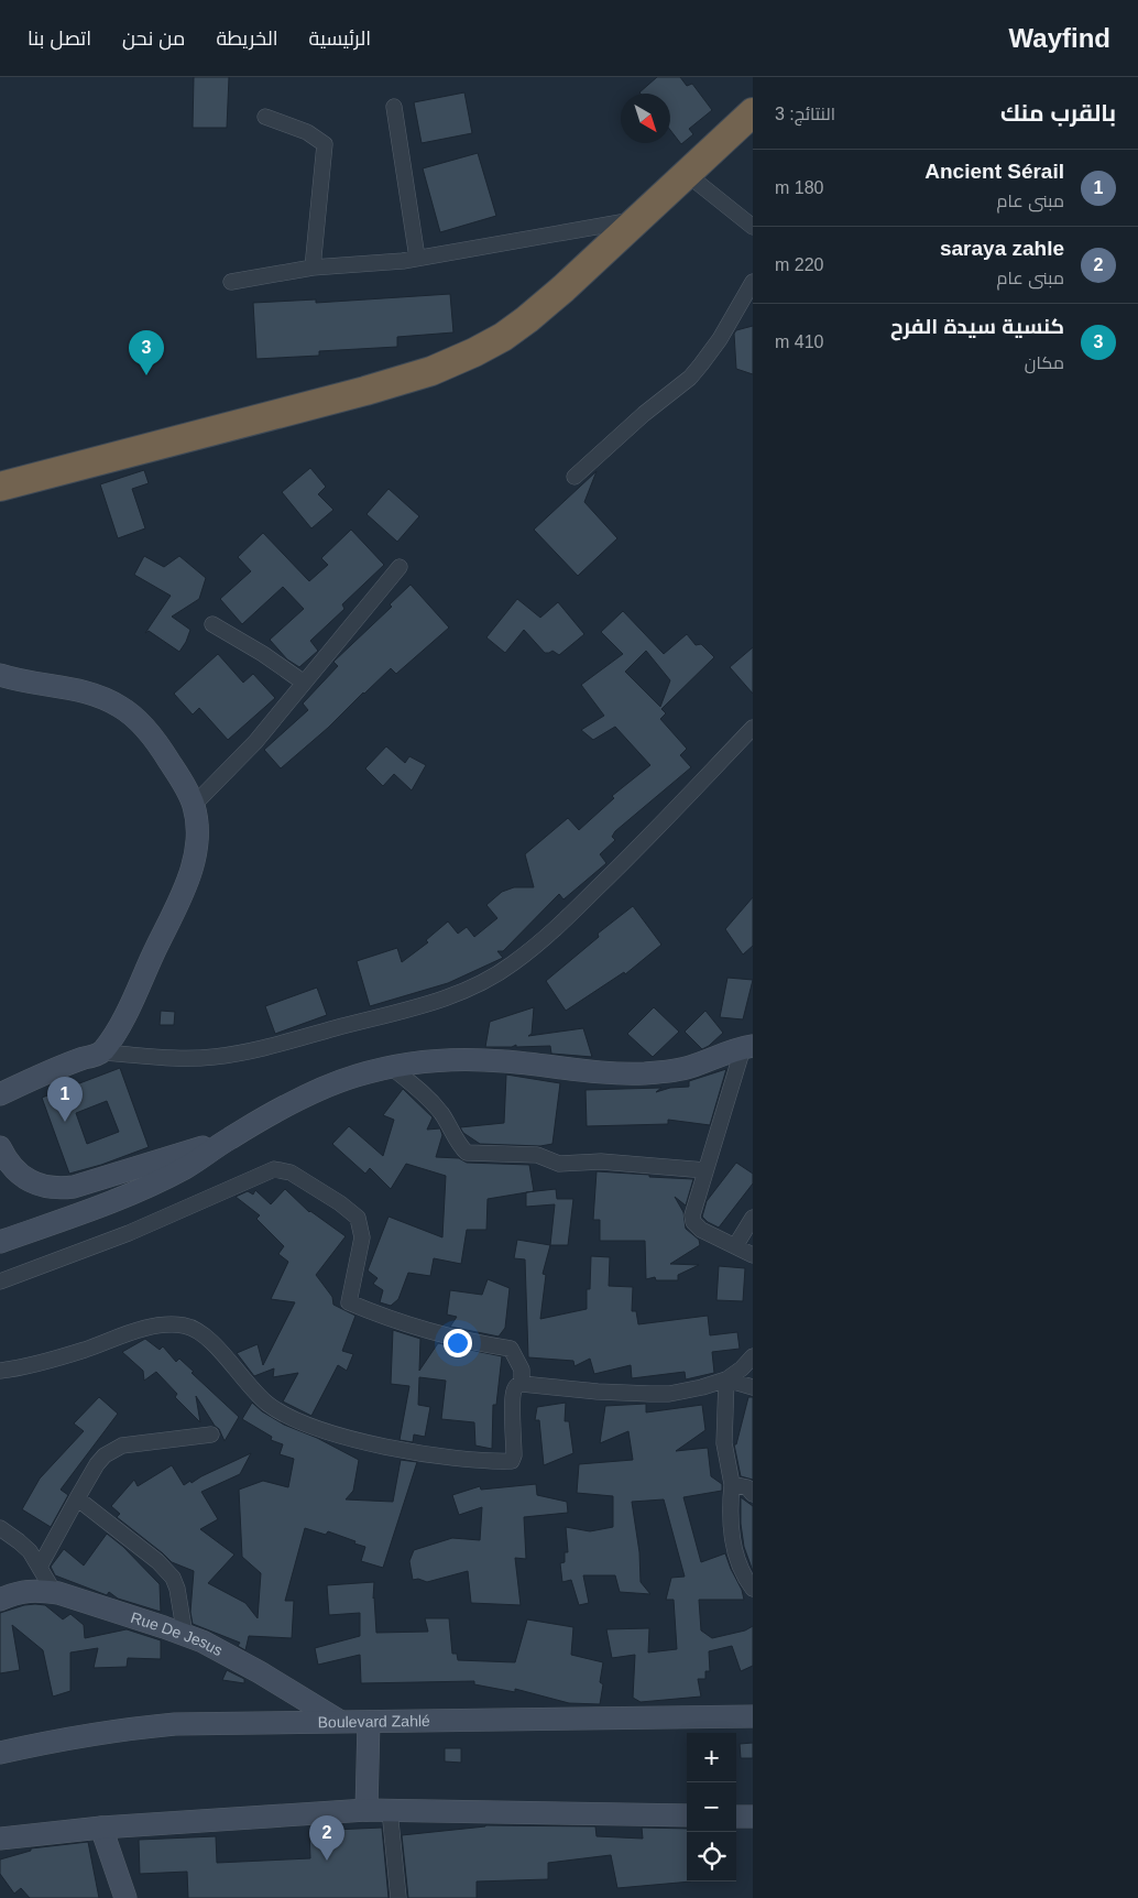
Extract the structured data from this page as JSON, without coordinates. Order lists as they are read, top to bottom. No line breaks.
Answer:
{"streets":{"street":["Rue De Jesus","Boulevard Zahlé"]},"crossings":[["Rue De Jesus","Boulevard Zahlé"]],"north":"bottom right","page":{"header":"Wayfind","nav":["الرئيسية","الخريطة","من نحن","اتصل بنا"],"heading":["بالقرب منك","النتائج: 3"],"list":[{"mark":"1","name":"Ancient Sérail","note":"مبنى عام","value":"180 m"},{"mark":"2","name":"saraya zahle","note":"مبنى عام","value":"220 m"},{"mark":"3","name":"كنسية سيدة الفرح","note":"مكان","value":"410 m"}],"pins":["3","1","2"],"map_buttons":["+","−"]}}
